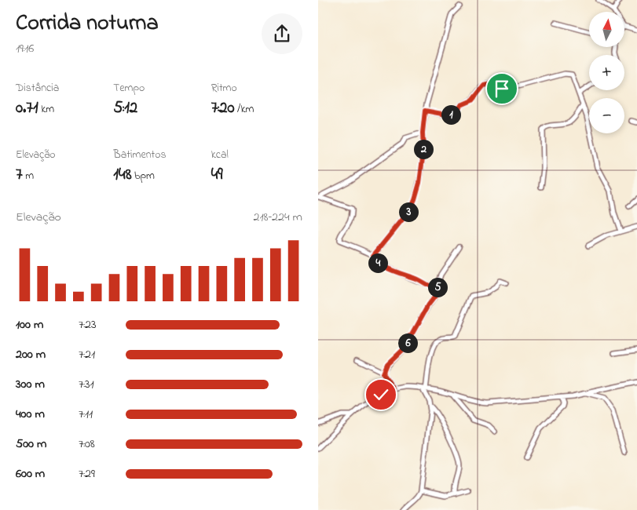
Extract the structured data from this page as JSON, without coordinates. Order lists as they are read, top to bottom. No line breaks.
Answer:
{"north":"top","page":{"heading":["Corrida noturna","19:16"],"map_buttons":["+","−"],"stats":[["Distância","0.71 km"],["Tempo","5:12"],["Ritmo","7:20 /km"],["Elevação","7 m"],["Batimentos","148 bpm"],["kcal","49"]],"pins":["1","2","3","4","5","6"],"chart":["Elevação","218–224 m"],"list":[{"name":"100 m","note":"7:23"},{"name":"200 m","note":"7:21"},{"name":"300 m","note":"7:31"},{"name":"400 m","note":"7:11"},{"name":"500 m","note":"7:08"},{"name":"600 m","note":"7:29"}]}}
